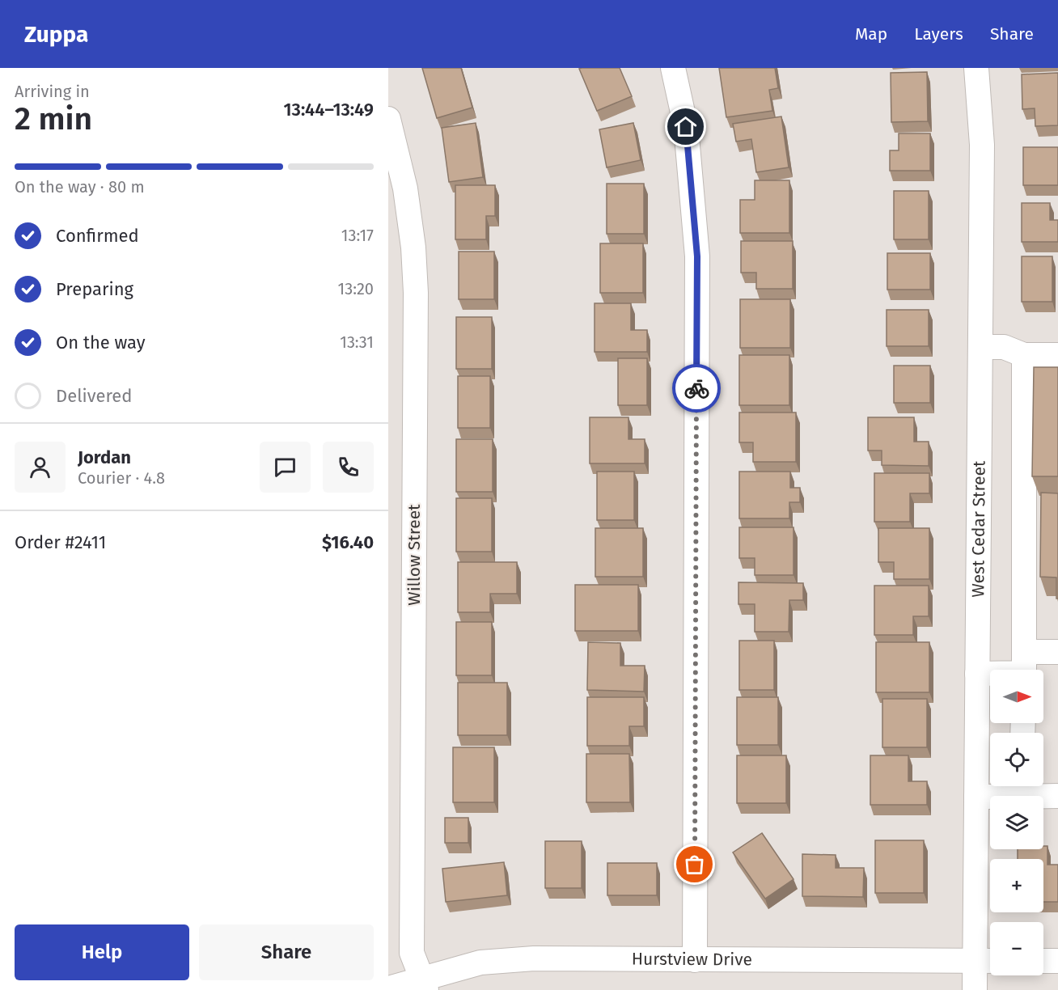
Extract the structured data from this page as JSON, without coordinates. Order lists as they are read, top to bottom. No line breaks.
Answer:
{"streets":{"street":["West Cedar Street","Willow Street","Hurstview Drive"]},"crossings":[["West Cedar Street","Hurstview Drive"],["Willow Street","Hurstview Drive"]],"north":"right","page":{"header":"Zuppa","nav":["Map","Layers","Share"],"heading":["2 min","Arriving in","13:44–13:49"],"panel":["Jordan","Courier · 4.8","Order #2411","$16.40"],"bar":"On the way · 80 m","list":[["Confirmed","13:17"],["Preparing","13:20"],["On the way","13:31"],"Delivered"],"map_buttons":["+","−"],"buttons":["Help","Share"]}}
